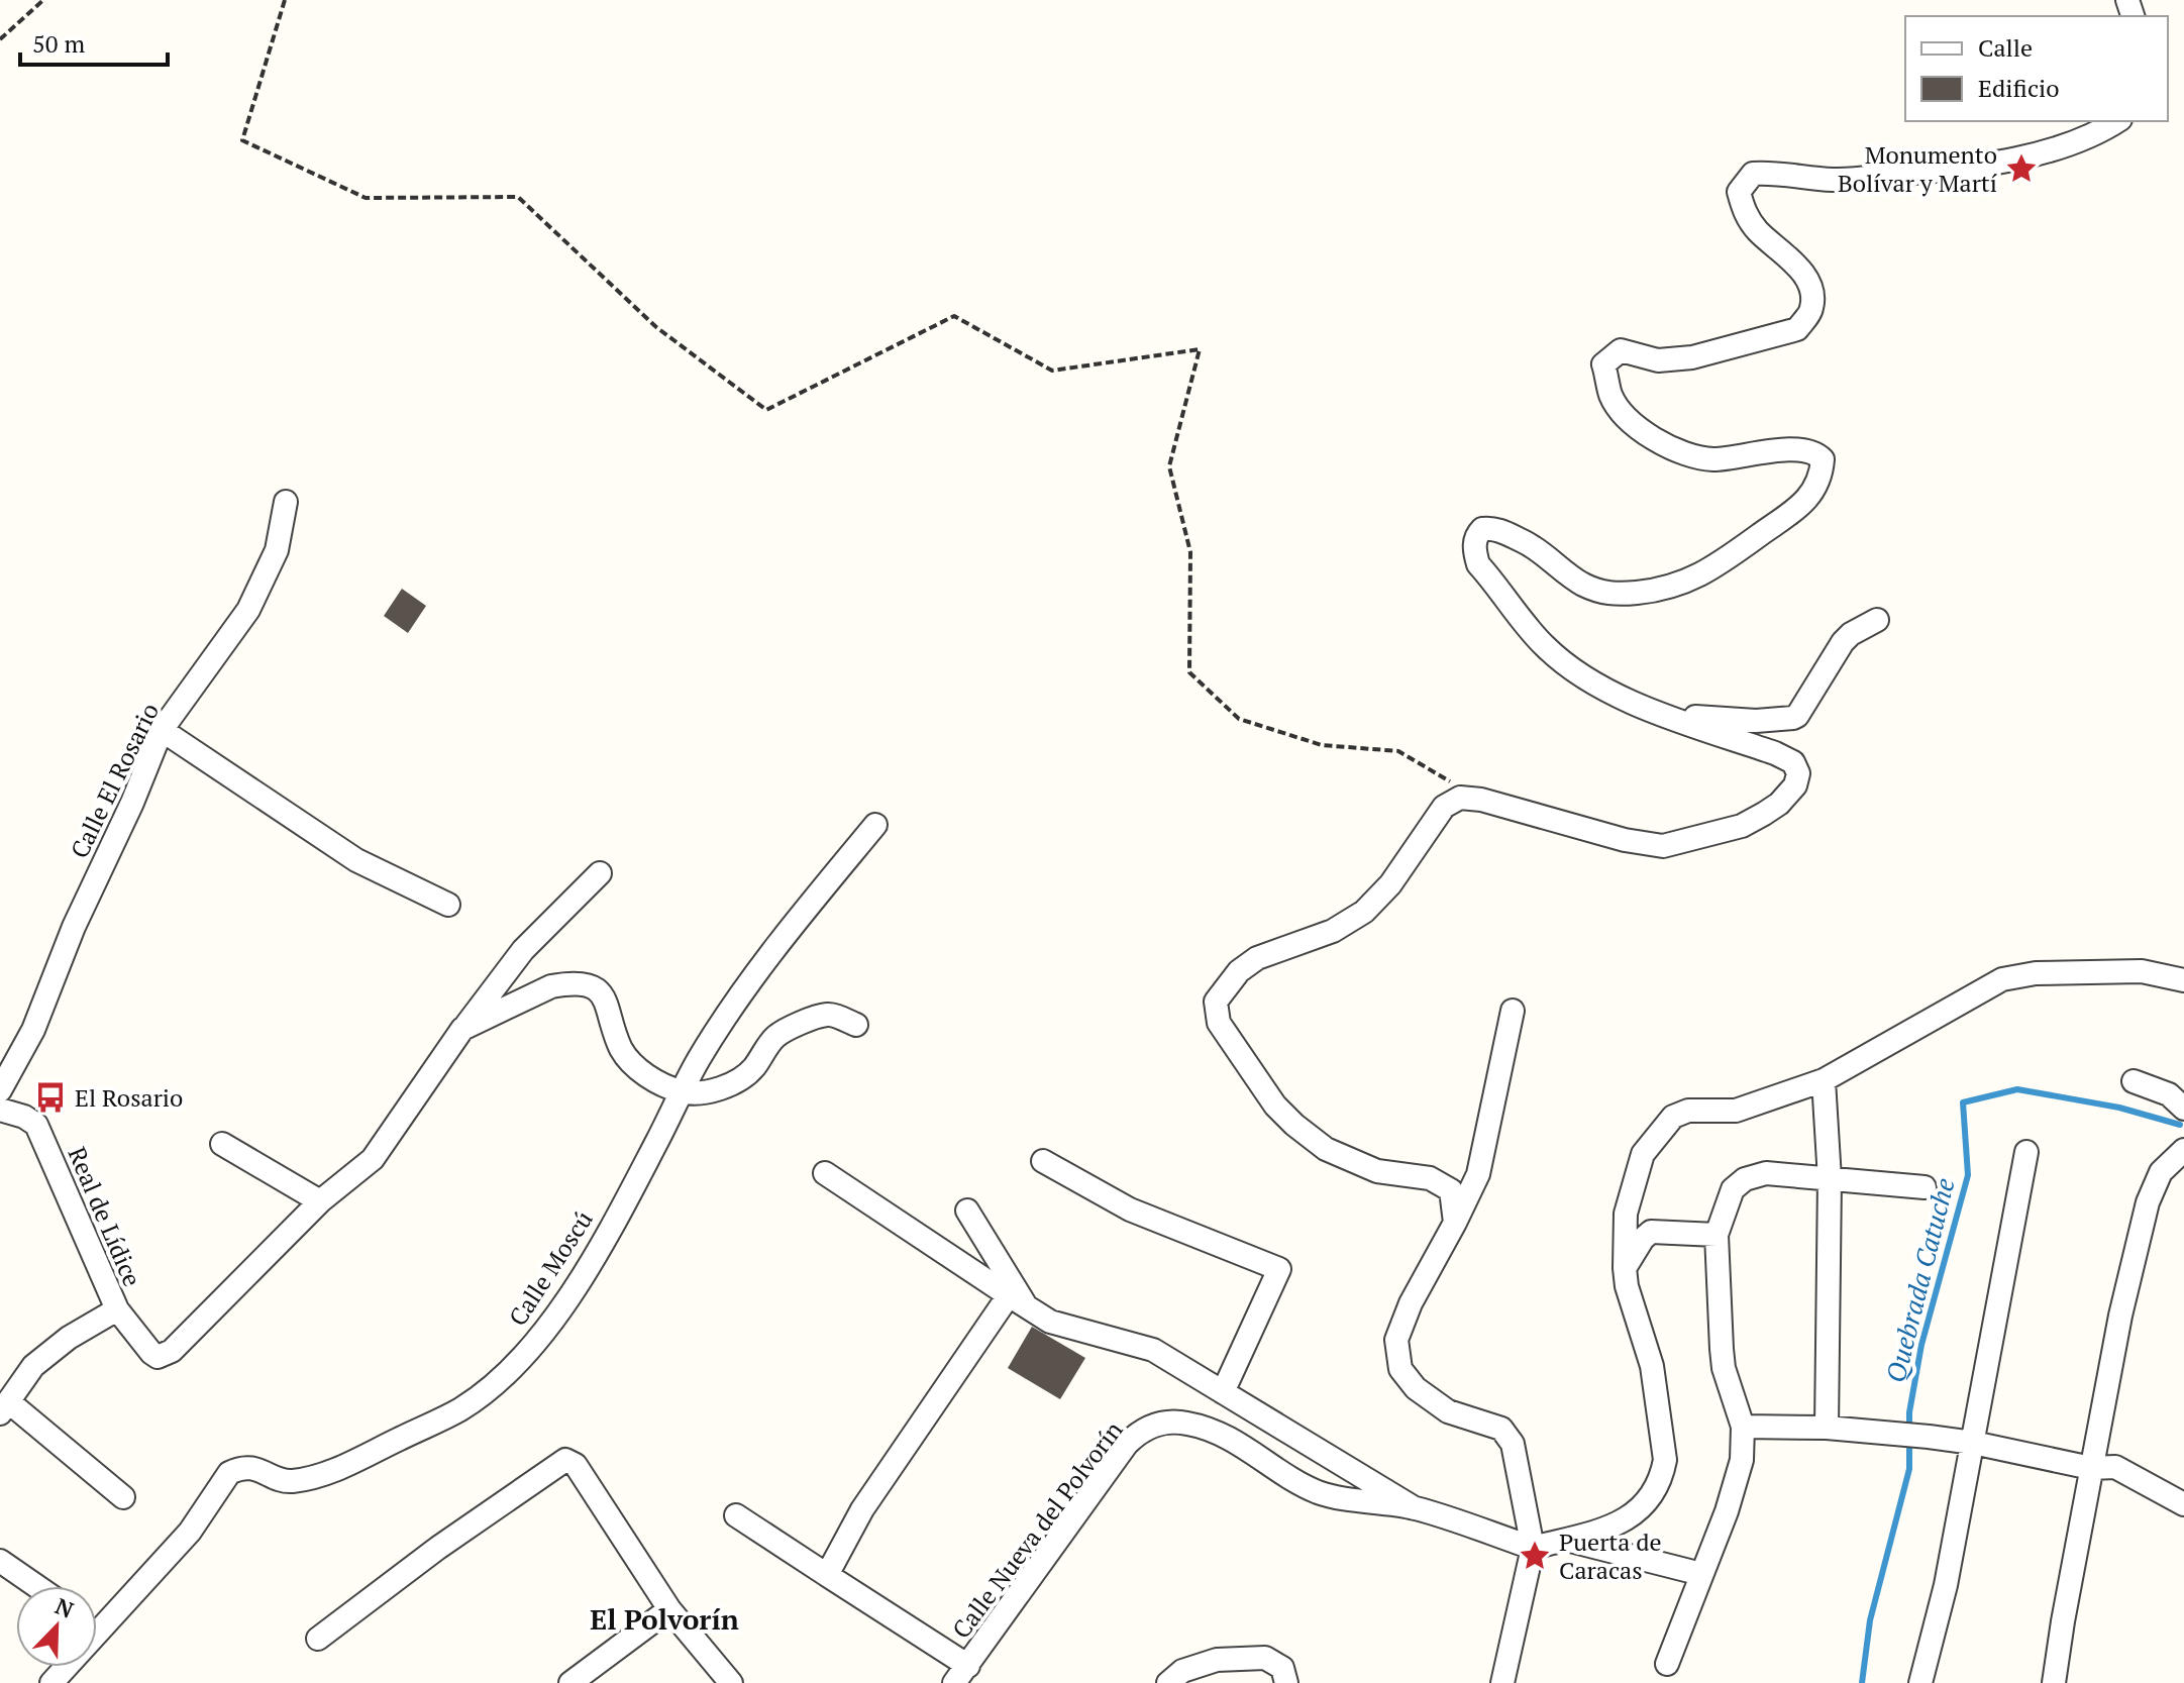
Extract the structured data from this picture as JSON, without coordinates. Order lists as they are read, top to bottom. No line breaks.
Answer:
{"streets":{"street":["Calle El Rosario","Real de Lídice","Calle Moscú","Calle Nueva del Polvorín"]},"districts":["El Polvorín"],"water":["Quebrada Catuche"],"places":{"place":["Monumento Bolívar y Martí","Puerta de Caracas"],"bus stop":["El Rosario"]},"legend":["Calle","Edificio"],"scale_bar":"50 m","north":"top right"}
